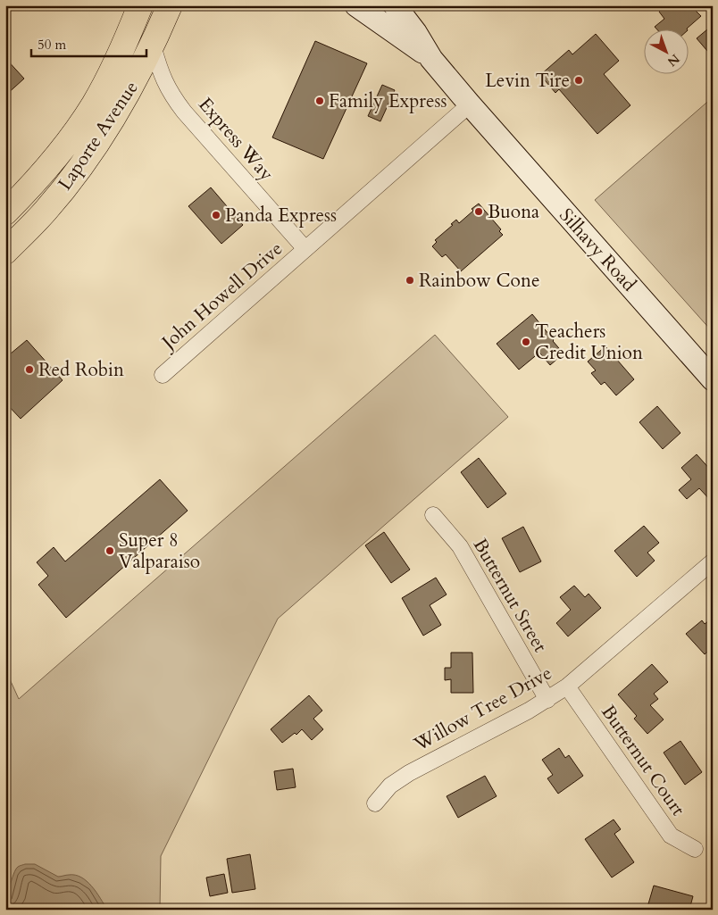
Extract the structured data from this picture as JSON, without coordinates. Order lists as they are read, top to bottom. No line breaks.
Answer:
{"streets":{"main road":["Laporte Avenue"],"street":["Express Way","Silhavy Road","John Howell Drive","Butternut Street","Willow Tree Drive","Butternut Court"]},"crossings":[["Laporte Avenue","Express Way"],["Express Way","John Howell Drive"],["Silhavy Road","John Howell Drive"],["Butternut Street","Willow Tree Drive"],["Willow Tree Drive","Butternut Court"]],"places":["Levin Tire","Family Express","Buona","Panda Express","Rainbow Cone","Teachers Credit Union","Red Robin","Super 8 Valparaiso"],"scale_bar":"50 m","north":"bottom right"}
